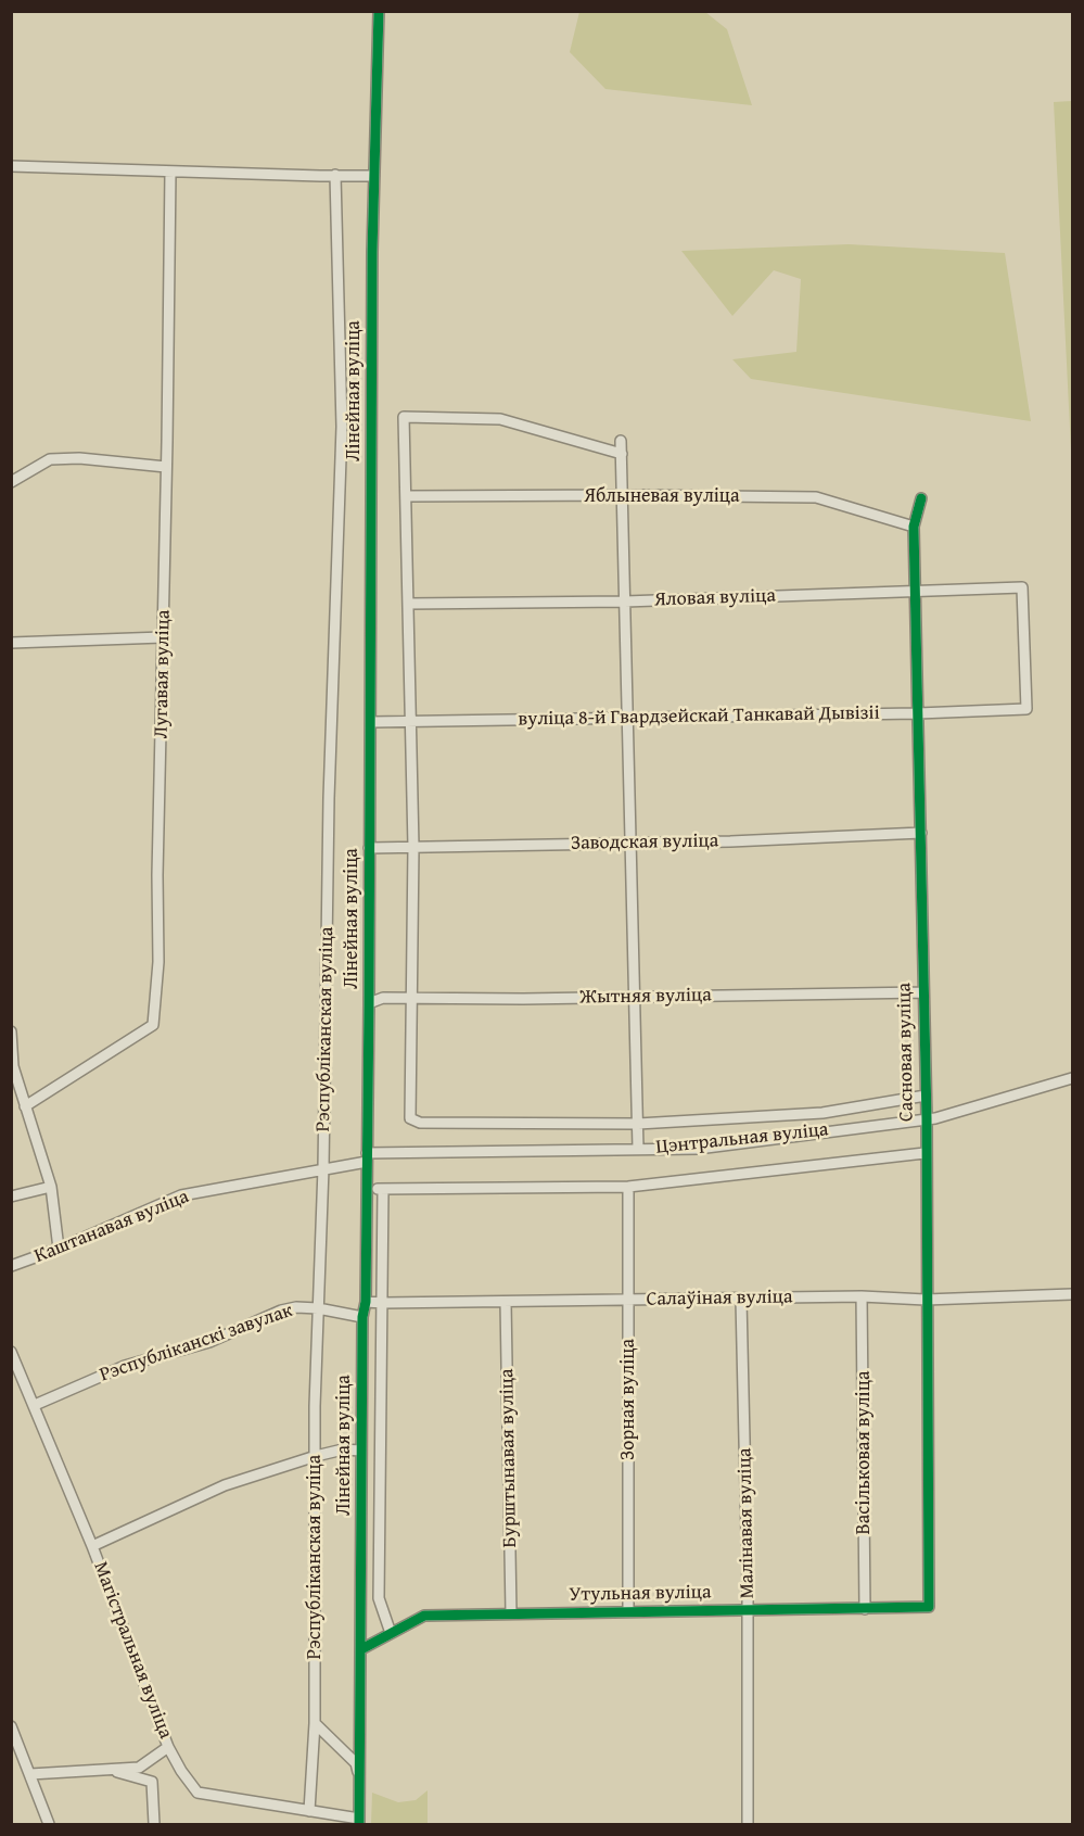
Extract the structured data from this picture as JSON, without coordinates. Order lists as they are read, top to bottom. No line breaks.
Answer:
{"streets":{"street":["Лінейная вуліца","Яблыневая вуліца","Яловая вуліца","Лугавая вуліца","вуліца 8-й Гвардзейскай Танкавай Дывізіі","Заводская вуліца","Жытняя вуліца","Рэспубліканская вуліца","Сасновая вуліца","Цэнтральная вуліца","Каштанавая вуліца","Салаўіная вуліца","Рэспубліканскі завулак","Зорная вуліца","Васільковая вуліца","Бурштынавая вуліца","Малінавая вуліца","Утульная вуліца","Магістральная вуліца"]},"crossings":[["Лінейная вуліца","вуліца 8-й Гвардзейскай Танкавай Дывізіі"],["Лінейная вуліца","Заводская вуліца"],["Лінейная вуліца","Жытняя вуліца"],["Лінейная вуліца","Цэнтральная вуліца"],["Лінейная вуліца","Каштанавая вуліца"],["Лінейная вуліца","Салаўіная вуліца"],["Лінейная вуліца","Рэспубліканскі завулак"],["Лінейная вуліца","Утульная вуліца"],["Лінейная вуліца","Магістральная вуліца"],["Яблыневая вуліца","Сасновая вуліца"],["Яловая вуліца","вуліца 8-й Гвардзейскай Танкавай Дывізіі"],["Яловая вуліца","Сасновая вуліца"],["вуліца 8-й Гвардзейскай Танкавай Дывізіі","Сасновая вуліца"],["Заводская вуліца","Сасновая вуліца"],["Жытняя вуліца","Сасновая вуліца"],["Рэспубліканская вуліца","Каштанавая вуліца"],["Рэспубліканская вуліца","Рэспубліканскі завулак"],["Рэспубліканская вуліца","Магістральная вуліца"],["Сасновая вуліца","Цэнтральная вуліца"],["Сасновая вуліца","Салаўіная вуліца"],["Сасновая вуліца","Утульная вуліца"],["Цэнтральная вуліца","Каштанавая вуліца"],["Цэнтральная вуліца","Зорная вуліца"],["Салаўіная вуліца","Зорная вуліца"],["Салаўіная вуліца","Васільковая вуліца"],["Салаўіная вуліца","Бурштынавая вуліца"],["Салаўіная вуліца","Малінавая вуліца"],["Рэспубліканскі завулак","Магістральная вуліца"],["Зорная вуліца","Утульная вуліца"],["Васільковая вуліца","Утульная вуліца"],["Бурштынавая вуліца","Утульная вуліца"],["Малінавая вуліца","Утульная вуліца"]]}
